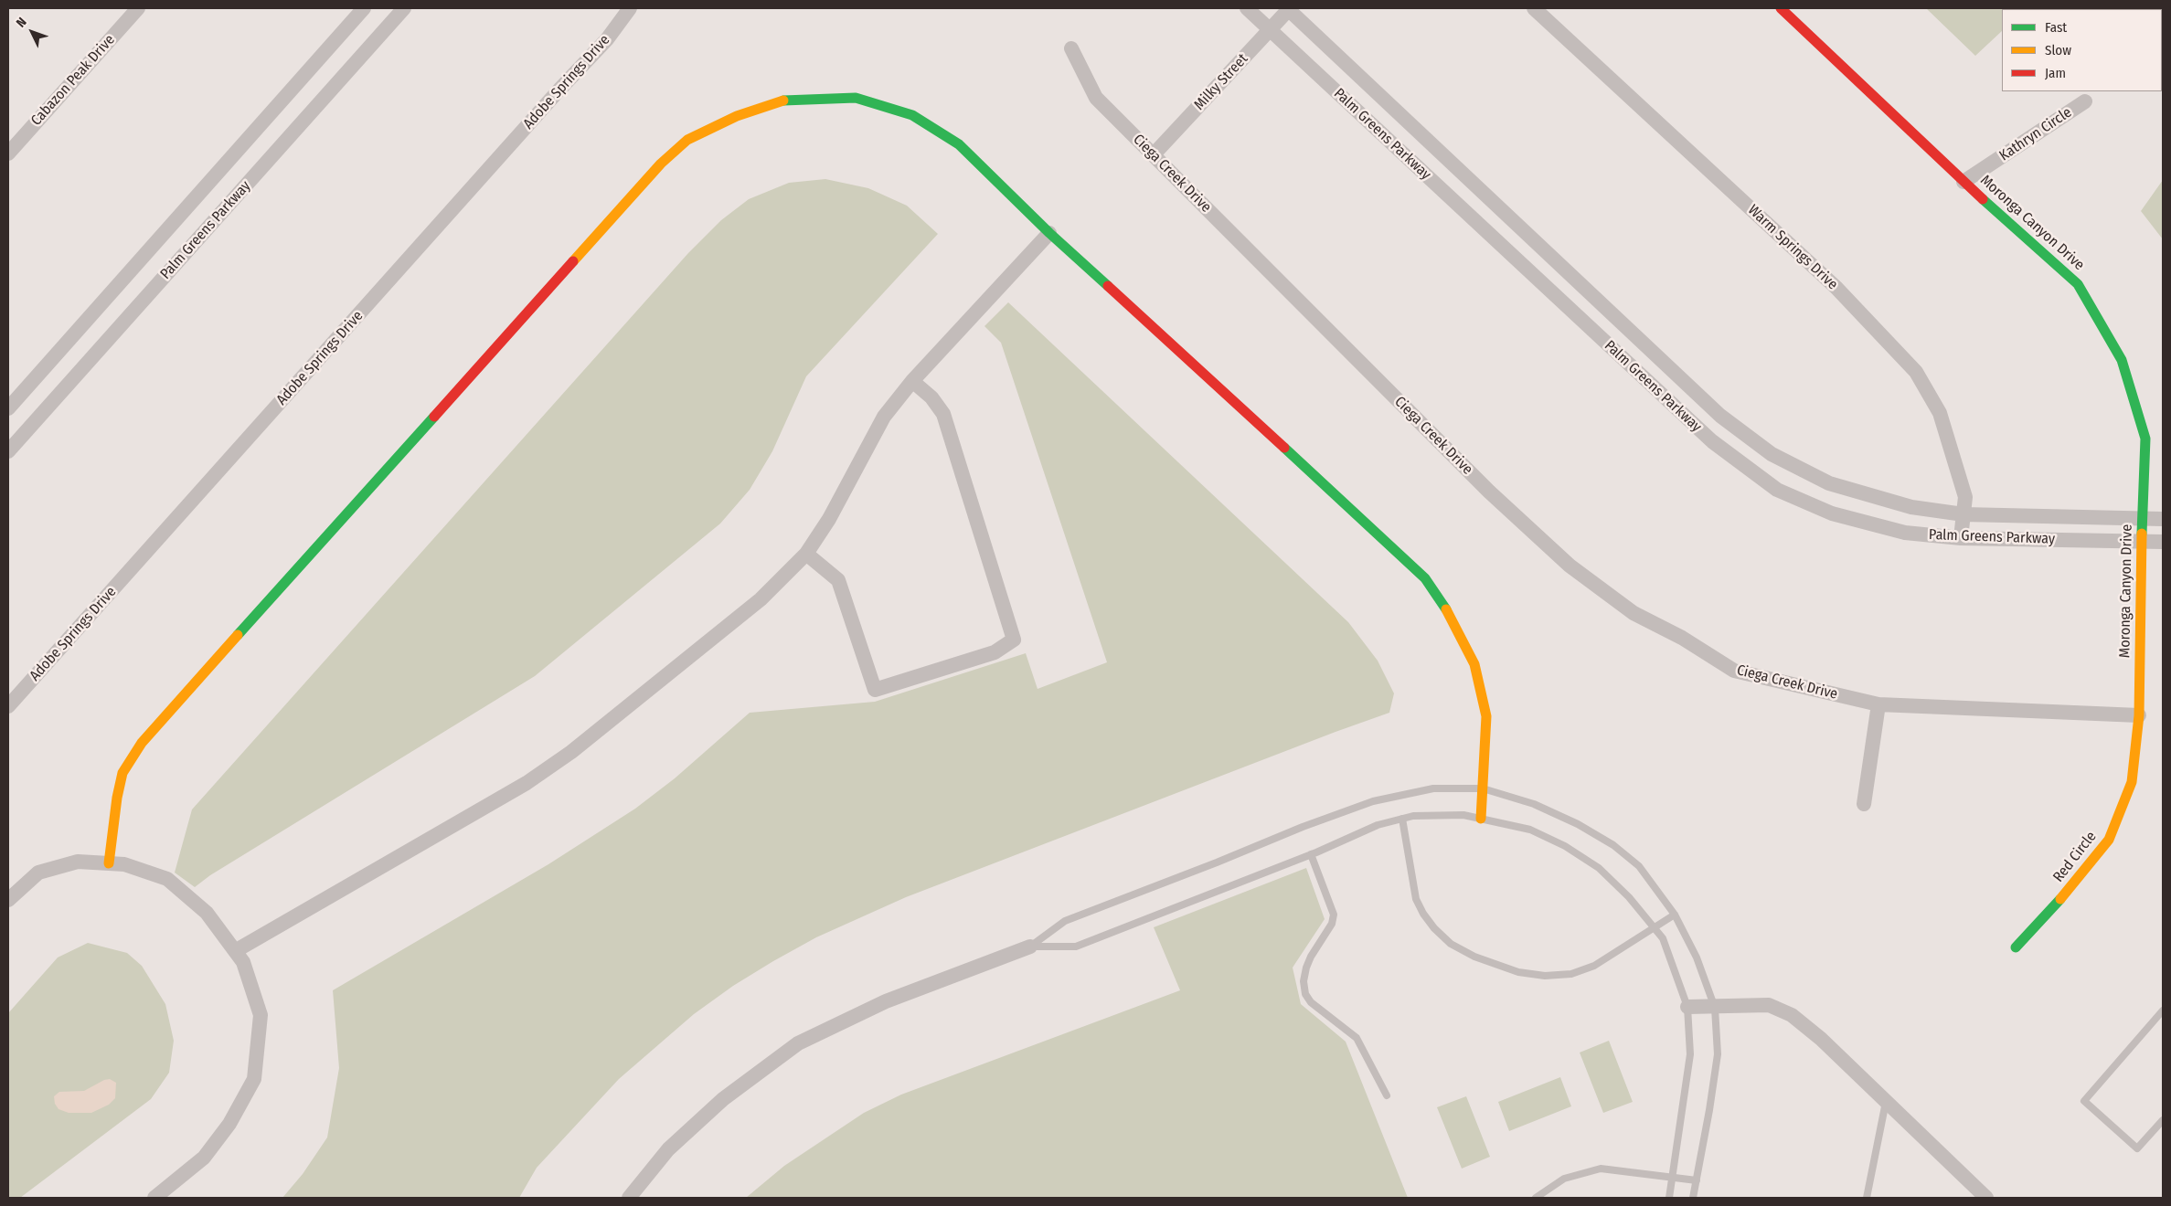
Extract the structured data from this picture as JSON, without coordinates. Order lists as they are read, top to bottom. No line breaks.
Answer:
{"streets":{"street":["Cabazon Peak Drive","Adobe Springs Drive","Milky Street","Palm Greens Parkway","Kathryn Circle","Ciega Creek Drive","Moronga Canyon Drive","Warm Springs Drive","Red Circle"]},"crossings":[["Milky Street","Palm Greens Parkway"],["Milky Street","Ciega Creek Drive"],["Palm Greens Parkway","Moronga Canyon Drive"],["Palm Greens Parkway","Warm Springs Drive"],["Kathryn Circle","Moronga Canyon Drive"],["Ciega Creek Drive","Moronga Canyon Drive"],["Ciega Creek Drive","Red Circle"],["Moronga Canyon Drive","Red Circle"]],"legend":["Fast","Slow","Jam"],"north":"top left"}
